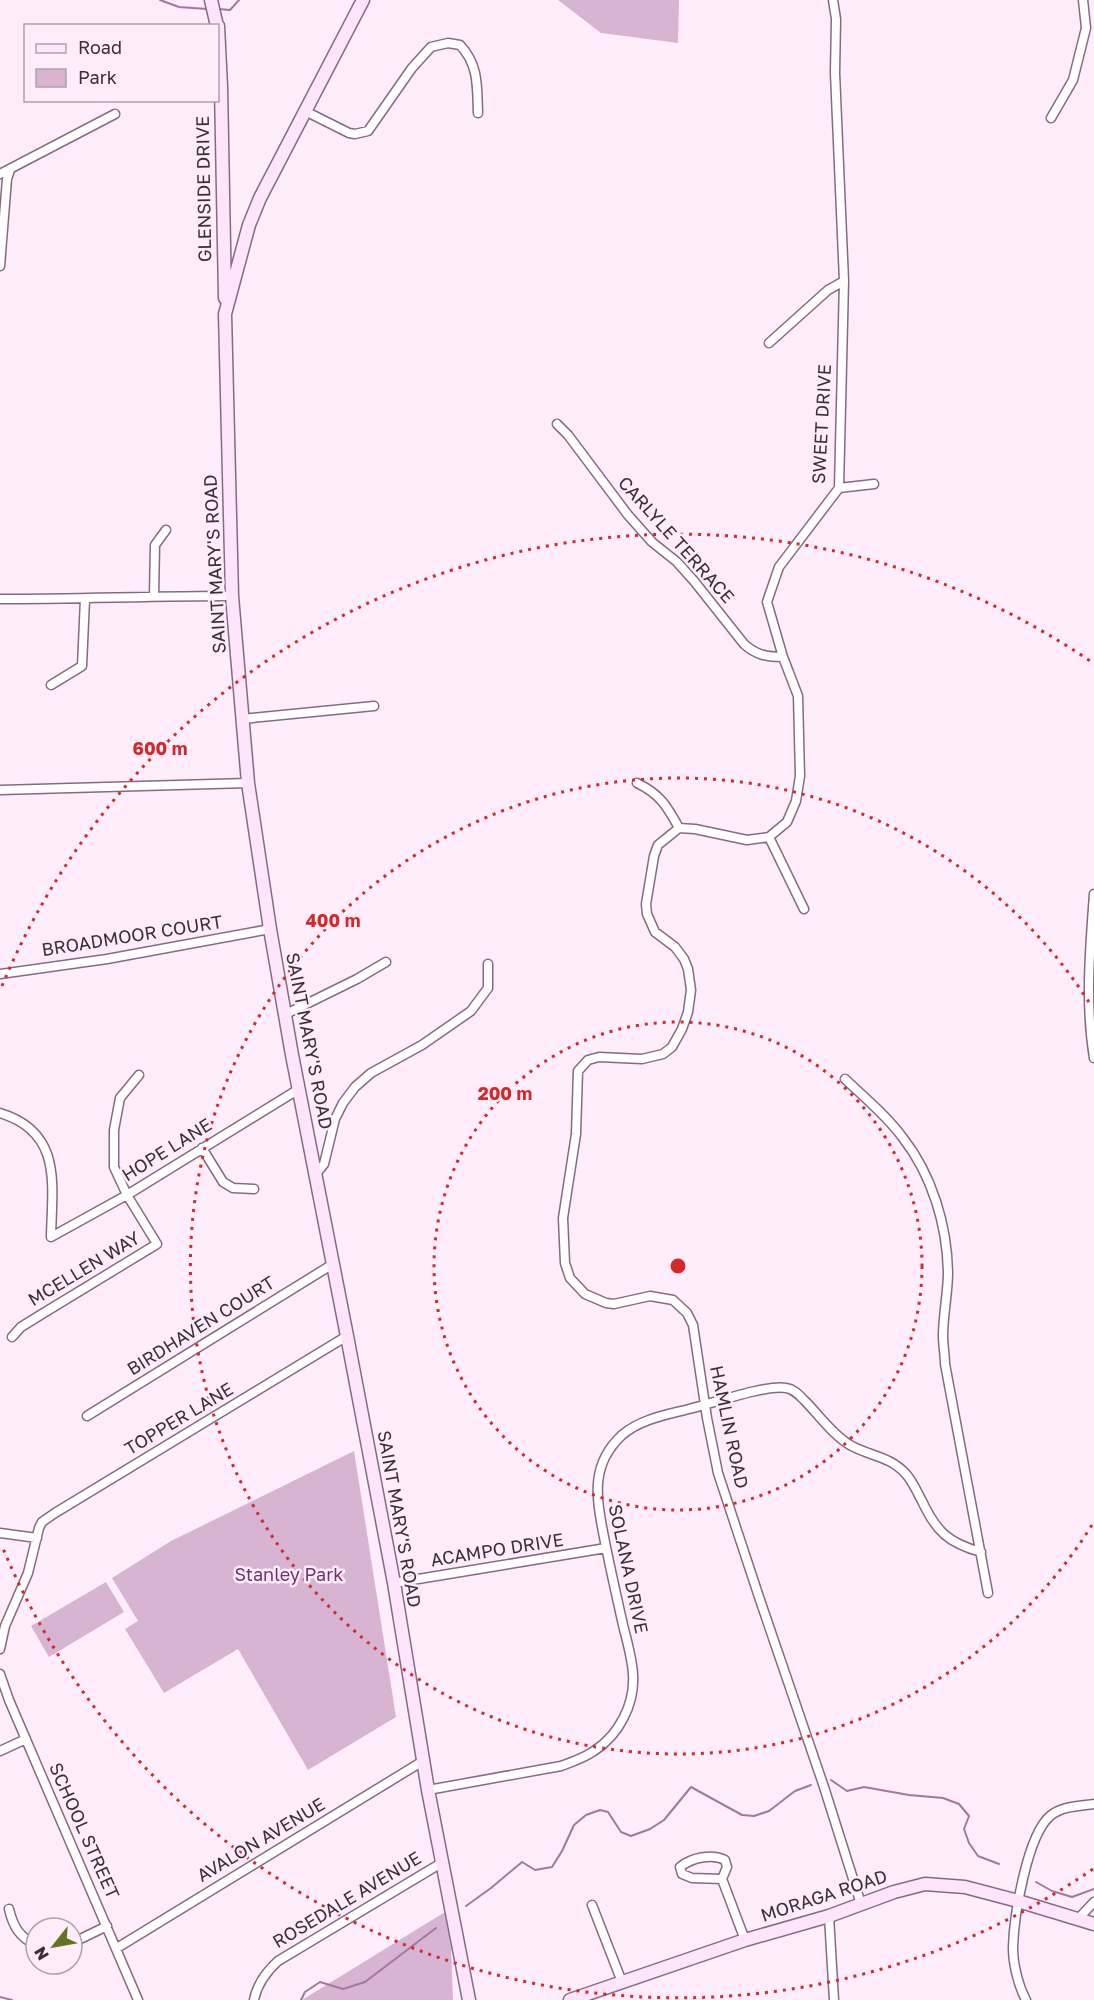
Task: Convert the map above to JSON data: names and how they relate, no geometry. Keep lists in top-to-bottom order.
{
  "streets": {
    "street": [
      "GLENSIDE DRIVE",
      "SWEET DRIVE",
      "CARLYLE TERRACE",
      "SAINT MARY'S ROAD",
      "BROADMOOR COURT",
      "HOPE LANE",
      "MCELLEN WAY",
      "BIRDHAVEN COURT",
      "TOPPER LANE",
      "HAMLIN ROAD",
      "ACAMPO DRIVE",
      "SOLANA DRIVE",
      "SCHOOL STREET",
      "AVALON AVENUE",
      "MORAGA ROAD",
      "ROSEDALE AVENUE"
    ]
  },
  "crossings": [
    ["GLENSIDE DRIVE", "SAINT MARY'S ROAD"],
    ["SWEET DRIVE", "CARLYLE TERRACE"],
    ["SAINT MARY'S ROAD", "BROADMOOR COURT"],
    ["SAINT MARY'S ROAD", "HOPE LANE"],
    ["SAINT MARY'S ROAD", "BIRDHAVEN COURT"],
    ["SAINT MARY'S ROAD", "TOPPER LANE"],
    ["SAINT MARY'S ROAD", "ACAMPO DRIVE"],
    ["SAINT MARY'S ROAD", "SOLANA DRIVE"],
    ["SAINT MARY'S ROAD", "AVALON AVENUE"],
    ["SAINT MARY'S ROAD", "ROSEDALE AVENUE"],
    ["HOPE LANE", "MCELLEN WAY"],
    ["HAMLIN ROAD", "SOLANA DRIVE"],
    ["HAMLIN ROAD", "MORAGA ROAD"],
    ["ACAMPO DRIVE", "SOLANA DRIVE"],
    ["SCHOOL STREET", "AVALON AVENUE"]
  ],
  "parks": ["Stanley Park"],
  "legend": ["Road", "Park"],
  "north": "bottom left",
  "rings": ["600 m", "400 m", "200 m"]
}
